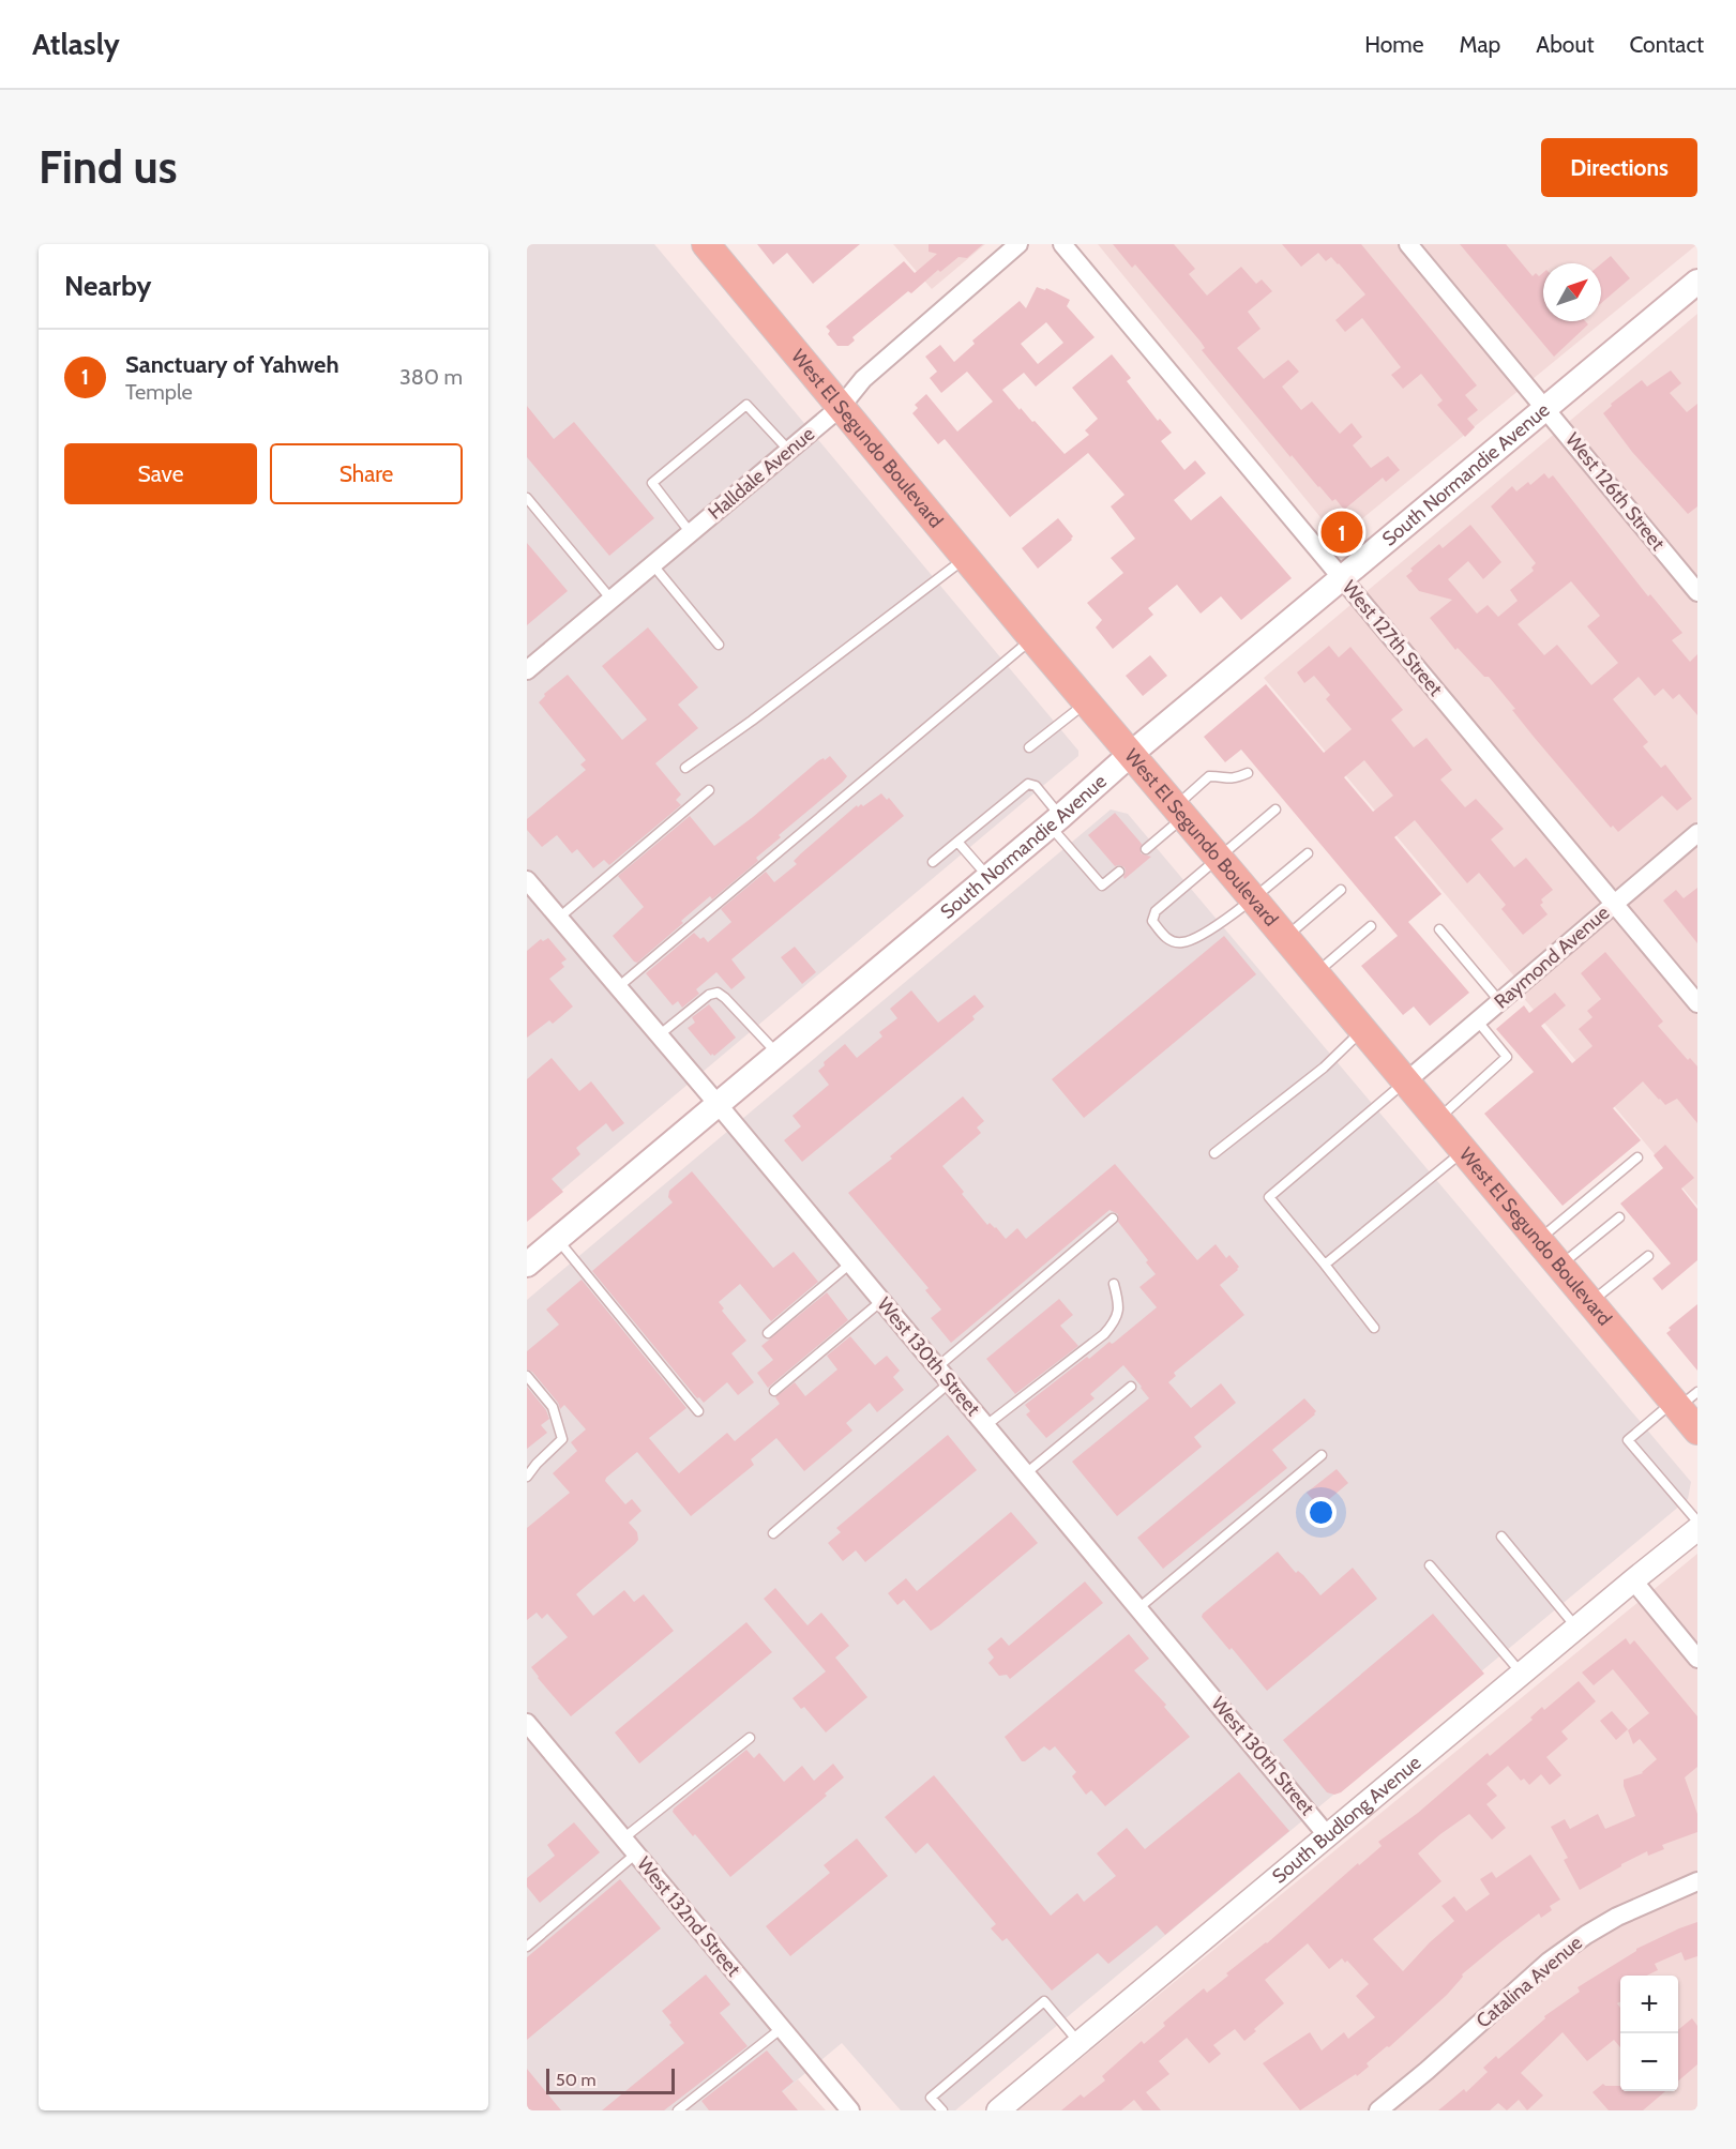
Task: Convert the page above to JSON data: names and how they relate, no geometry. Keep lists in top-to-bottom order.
{
  "streets": {
    "main road": ["West El Segundo Boulevard", "South Normandie Avenue"],
    "street": [
      "Halldale Avenue",
      "West 126th Street",
      "West 127th Street",
      "Raymond Avenue",
      "West 130th Street",
      "South Budlong Avenue",
      "West 132nd Street",
      "Catalina Avenue"
    ]
  },
  "crossings": [
    ["West El Segundo Boulevard", "Halldale Avenue"],
    ["West El Segundo Boulevard", "South Normandie Avenue"],
    ["West El Segundo Boulevard", "Raymond Avenue"],
    ["South Normandie Avenue", "West 126th Street"],
    ["South Normandie Avenue", "West 127th Street"],
    ["South Normandie Avenue", "West 130th Street"],
    ["West 127th Street", "Raymond Avenue"],
    ["West 130th Street", "South Budlong Avenue"]
  ],
  "scale_bar": "50 m",
  "north": "top right",
  "page": {
    "header": "Atlasly",
    "nav": [
      "Home",
      "Map",
      "About",
      "Contact"
    ],
    "buttons": [
      "Directions",
      ["Save", "Share"]
    ],
    "title": "Find us",
    "heading": "Nearby",
    "list": [
      {
        "mark": "1",
        "name": "Sanctuary of Yahweh",
        "note": "Temple",
        "value": "380 m"
      }
    ],
    "pins": "1",
    "map_buttons": ["+", "−"],
    "scale": "50 m"
  }
}
